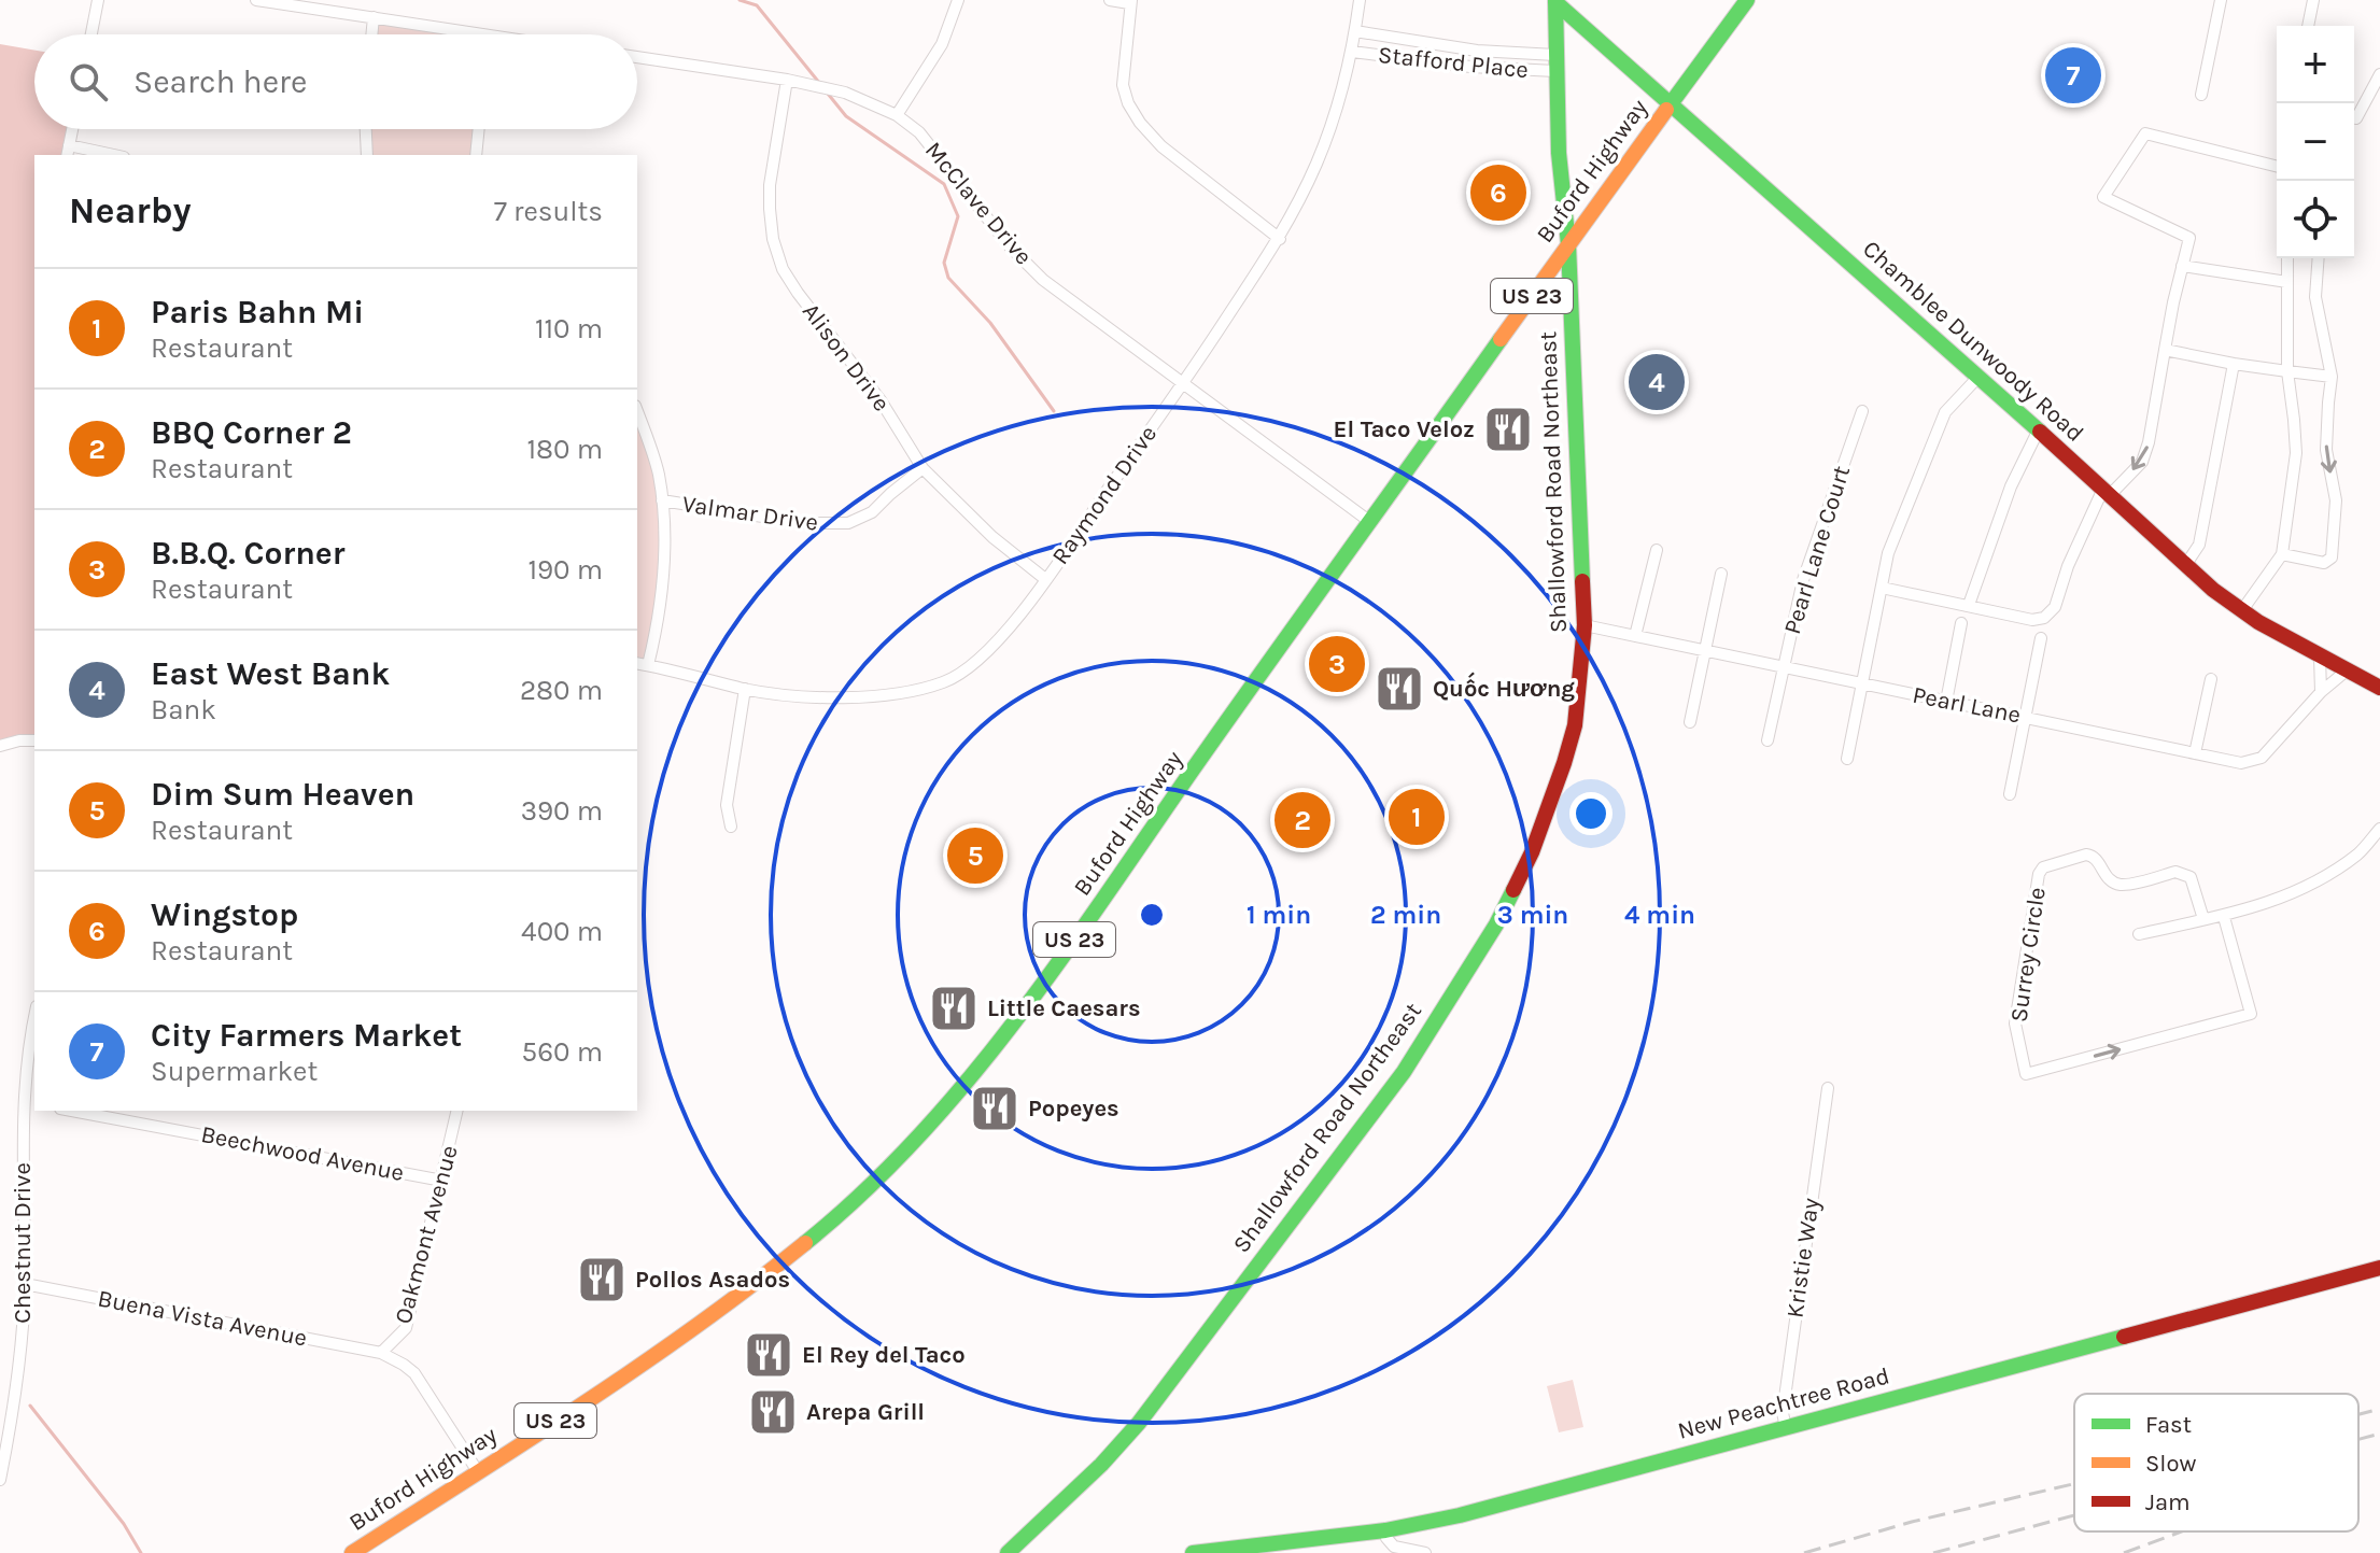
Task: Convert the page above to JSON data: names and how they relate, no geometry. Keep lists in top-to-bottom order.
{
  "streets": {
    "street": [
      "Stafford Place",
      "Buford Highway",
      "McClave Drive",
      "US 23",
      "Chamblee Dunwoody Road",
      "Alison Drive",
      "Shallowford Road Northeast",
      "Raymond Drive",
      "Valmar Drive",
      "Pearl Lane Court",
      "Pearl Lane",
      "Surrey Circle",
      "Beechwood Avenue",
      "Oakmont Avenue",
      "Chestnut Drive",
      "Kristie Way",
      "Buena Vista Avenue",
      "New Peachtree Road"
    ]
  },
  "crossings": [
    ["Stafford Place", "Shallowford Road Northeast"],
    ["Stafford Place", "Raymond Drive"],
    ["Buford Highway", "McClave Drive"],
    ["Buford Highway", "Chamblee Dunwoody Road"],
    ["Buford Highway", "Shallowford Road Northeast"],
    ["Buford Highway", "Oakmont Avenue"],
    ["McClave Drive", "Alison Drive"],
    ["McClave Drive", "Raymond Drive"],
    ["Chamblee Dunwoody Road", "Shallowford Road Northeast"],
    ["Chamblee Dunwoody Road", "Pearl Lane"],
    ["Alison Drive", "Raymond Drive"],
    ["Alison Drive", "Valmar Drive"],
    ["Shallowford Road Northeast", "Pearl Lane"],
    ["Pearl Lane Court", "Pearl Lane"],
    ["Beechwood Avenue", "Oakmont Avenue"],
    ["Oakmont Avenue", "Buena Vista Avenue"],
    ["Chestnut Drive", "Buena Vista Avenue"],
    ["Kristie Way", "New Peachtree Road"]
  ],
  "places": {
    "restaurant": [
      "El Taco Veloz",
      "Quốc Hương",
      "Little Caesars",
      "Popeyes",
      "Pollos Asados",
      "El Rey del Taco",
      "Arepa Grill"
    ]
  },
  "legend": ["Fast", "Slow", "Jam"],
  "page": {
    "map_buttons": ["+", "−"],
    "search": "Search here",
    "pins": [
      "7",
      "6",
      "4",
      "3",
      "1",
      "2",
      "5"
    ],
    "heading": ["Nearby", "7 results"],
    "list": [
      {
        "mark": "1",
        "name": "Paris Bahn Mi",
        "note": "Restaurant",
        "value": "110 m"
      },
      {
        "mark": "2",
        "name": "BBQ Corner 2",
        "note": "Restaurant",
        "value": "180 m"
      },
      {
        "mark": "3",
        "name": "B.B.Q. Corner",
        "note": "Restaurant",
        "value": "190 m"
      },
      {
        "mark": "4",
        "name": "East West Bank",
        "note": "Bank",
        "value": "280 m"
      },
      {
        "mark": "5",
        "name": "Dim Sum Heaven",
        "note": "Restaurant",
        "value": "390 m"
      },
      {
        "mark": "6",
        "name": "Wingstop",
        "note": "Restaurant",
        "value": "400 m"
      },
      {
        "mark": "7",
        "name": "City Farmers Market",
        "note": "Supermarket",
        "value": "560 m"
      }
    ]
  },
  "rings": [
    "1 min",
    "2 min",
    "3 min",
    "4 min"
  ]
}
